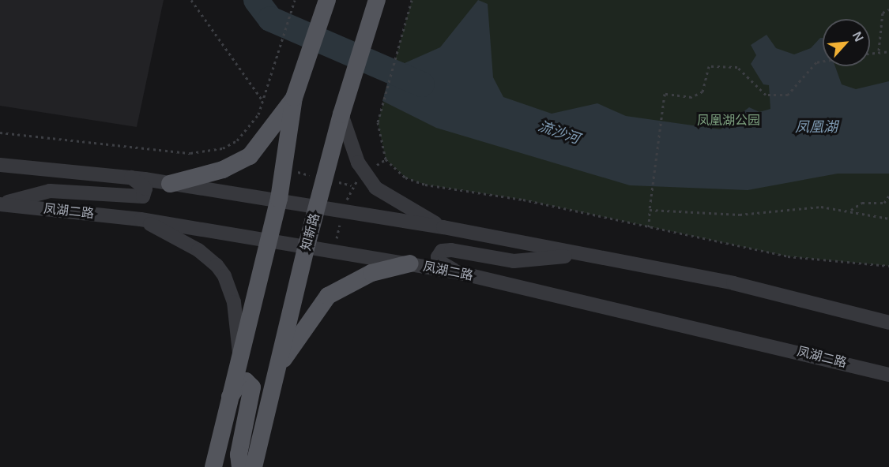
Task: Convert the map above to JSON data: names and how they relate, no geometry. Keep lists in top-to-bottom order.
{
  "streets": {
    "main road": ["知新路"],
    "street": ["凤湖二路"]
  },
  "crossings": [
    ["凤湖二路", "知新路"]
  ],
  "water": ["凤凰湖", "流沙河"],
  "parks": ["凤凰湖公园"],
  "north": "top right"
}
